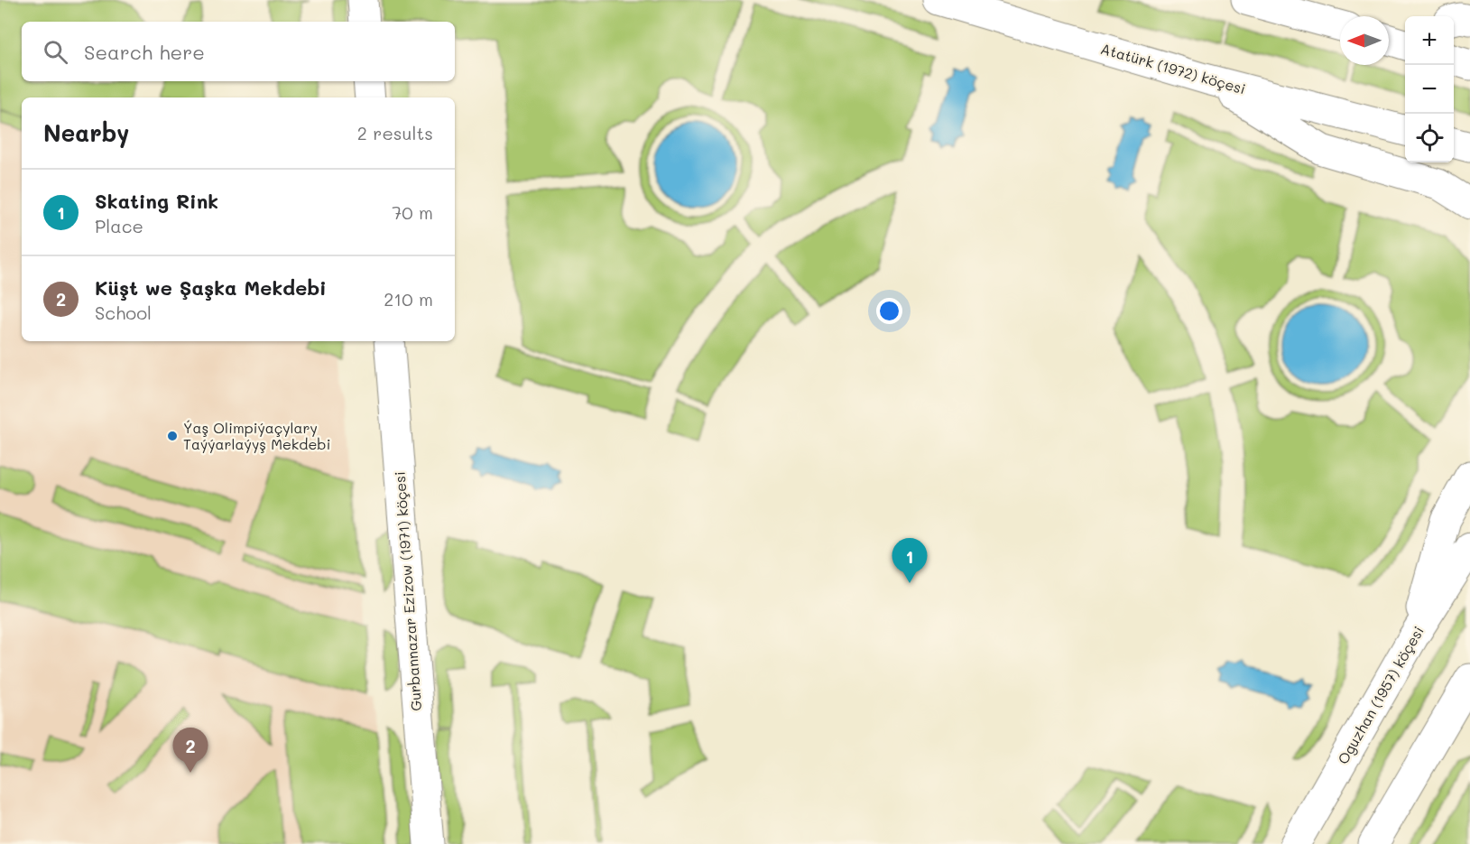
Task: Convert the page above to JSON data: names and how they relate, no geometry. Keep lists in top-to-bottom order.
{
  "streets": {
    "main road": ["Atatürk (1972) köçesi", "Gurbannazar Ezizow (1971) köçesi", "Oguzhan (1957) köçesi"]
  },
  "places": ["Ýaş Olimpiýaçylary Taýýarlaýyş Mekdebi"],
  "north": "left",
  "page": {
    "map_buttons": ["+", "−"],
    "search": "Search here",
    "heading": ["Nearby", "2 results"],
    "list": [
      {
        "mark": "1",
        "name": "Skating Rink",
        "note": "Place",
        "value": "70 m"
      },
      {
        "mark": "2",
        "name": "Küşt we Şaşka Mekdebi",
        "note": "School",
        "value": "210 m"
      }
    ],
    "pins": ["1", "2"]
  }
}
